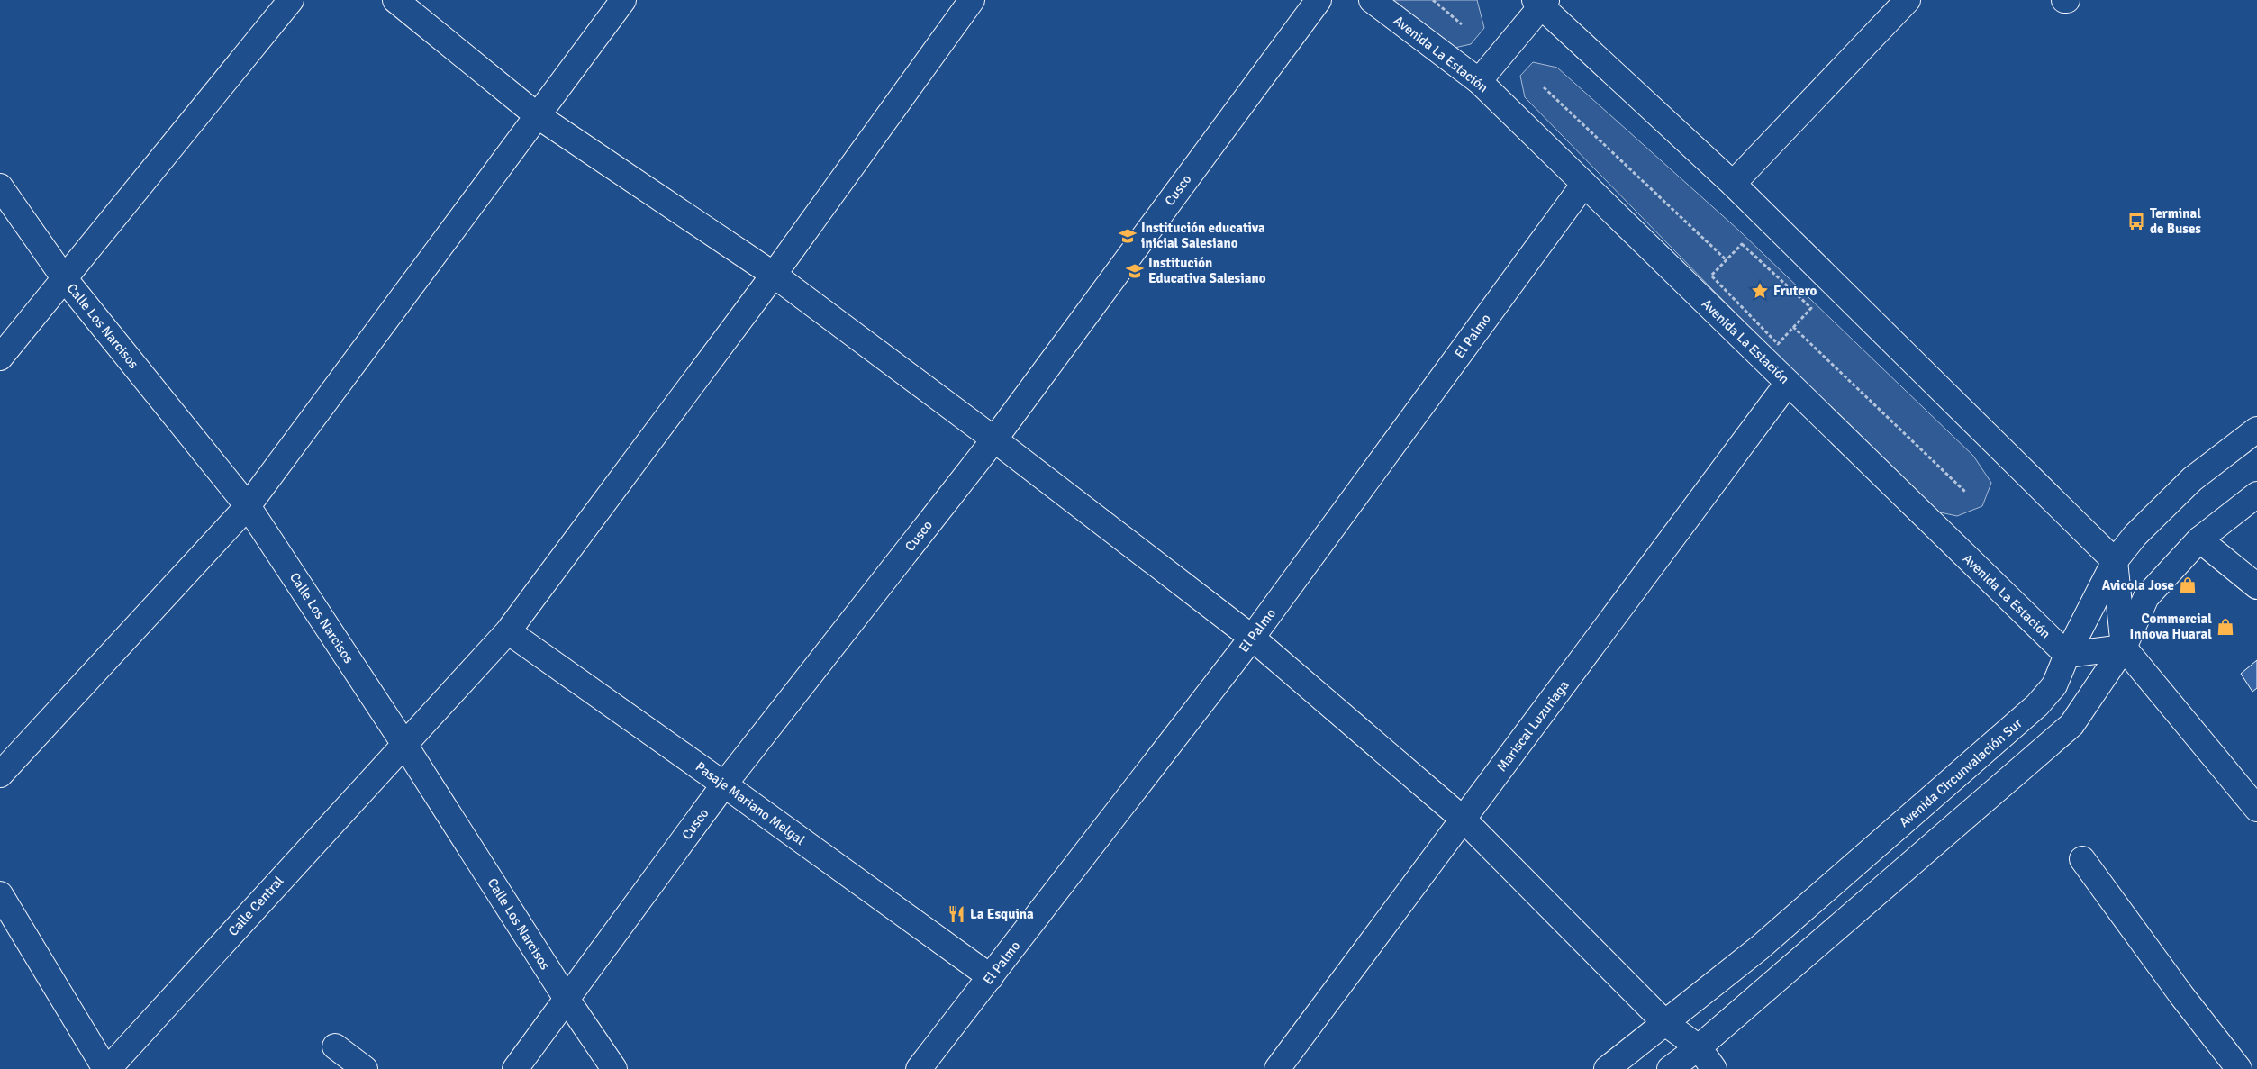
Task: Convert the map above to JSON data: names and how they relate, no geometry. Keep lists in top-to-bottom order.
{
  "streets": {
    "main road": [
      "Avenida La Estación",
      "Cusco",
      "Calle Los Narcisos",
      "El Palmo",
      "Mariscal Luzuriaga",
      "Avenida Circunvalación Sur",
      "Pasaje Mariano Melgal",
      "Calle Central"
    ]
  },
  "crossings": [
    ["Avenida La Estación", "El Palmo"],
    ["Avenida La Estación", "Mariscal Luzuriaga"],
    ["Avenida La Estación", "Avenida Circunvalación Sur"],
    ["Cusco", "Calle Los Narcisos"],
    ["Cusco", "Pasaje Mariano Melgal"],
    ["Calle Los Narcisos", "Calle Central"],
    ["El Palmo", "Pasaje Mariano Melgal"],
    ["Pasaje Mariano Melgal", "Calle Central"]
  ],
  "places": {
    "bus stop": ["Terminal de Buses"],
    "school or university": ["Institución educativa inicial Salesiano", "Institución Educativa Salesiano"],
    "place": ["Frutero"],
    "shop": ["Avicola Jose", "Commercial Innova Huaral"],
    "restaurant": ["La Esquina"]
  }
}
